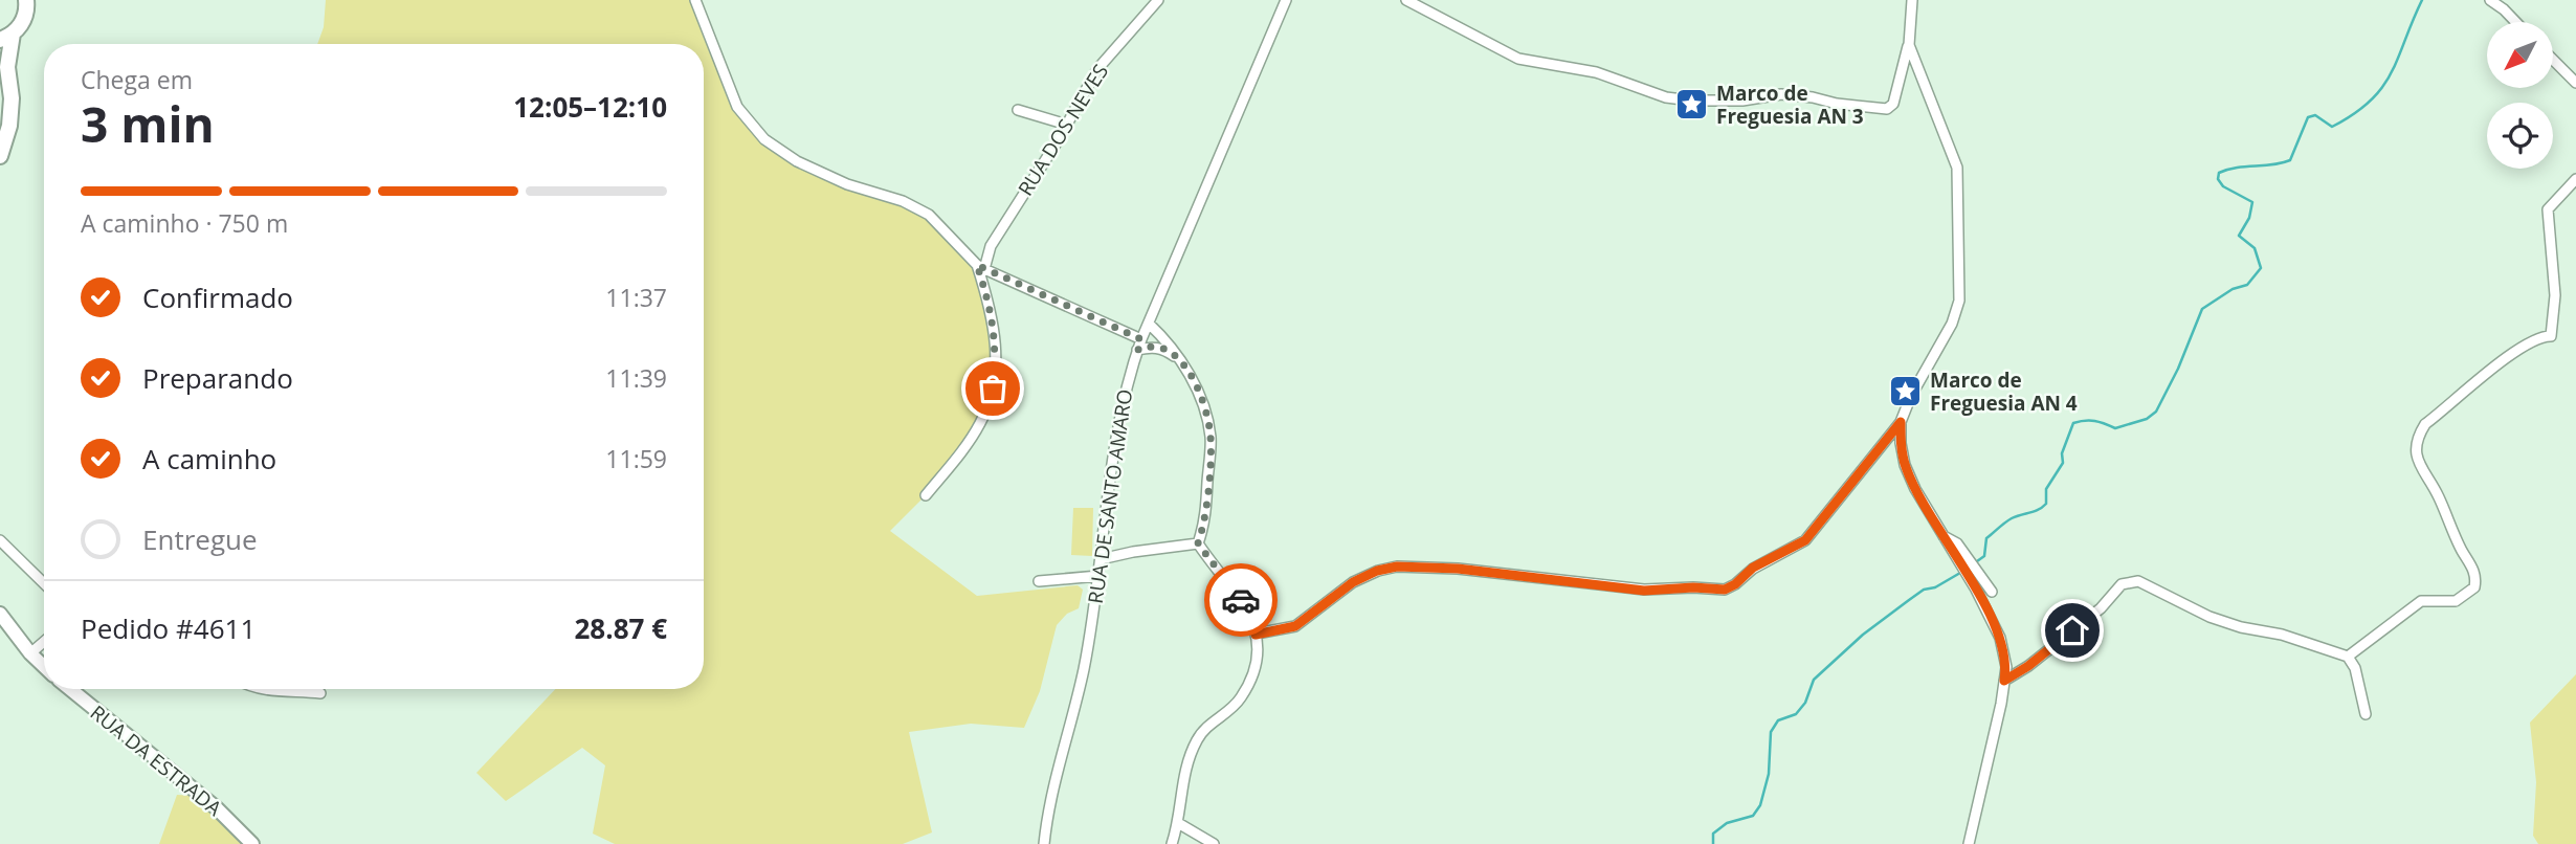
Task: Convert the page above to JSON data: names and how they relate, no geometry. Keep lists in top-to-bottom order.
{
  "streets": {
    "main road": ["RUA DA ESTRADA"],
    "street": ["RUA DOS NEVES", "RUA DE SANTO AMARO"]
  },
  "places": {
    "place": ["Marco de Freguesia AN 3", "Marco de Freguesia AN 4"]
  },
  "north": "bottom left",
  "page": {
    "heading": ["3 min", "Chega em", "12:05–12:10"],
    "panel": ["Pedido #4611", "28.87 €"],
    "bar": "A caminho · 750 m",
    "list": [
      ["Confirmado", "11:37"],
      ["Preparando", "11:39"],
      ["A caminho", "11:59"],
      "Entregue"
    ]
  }
}
